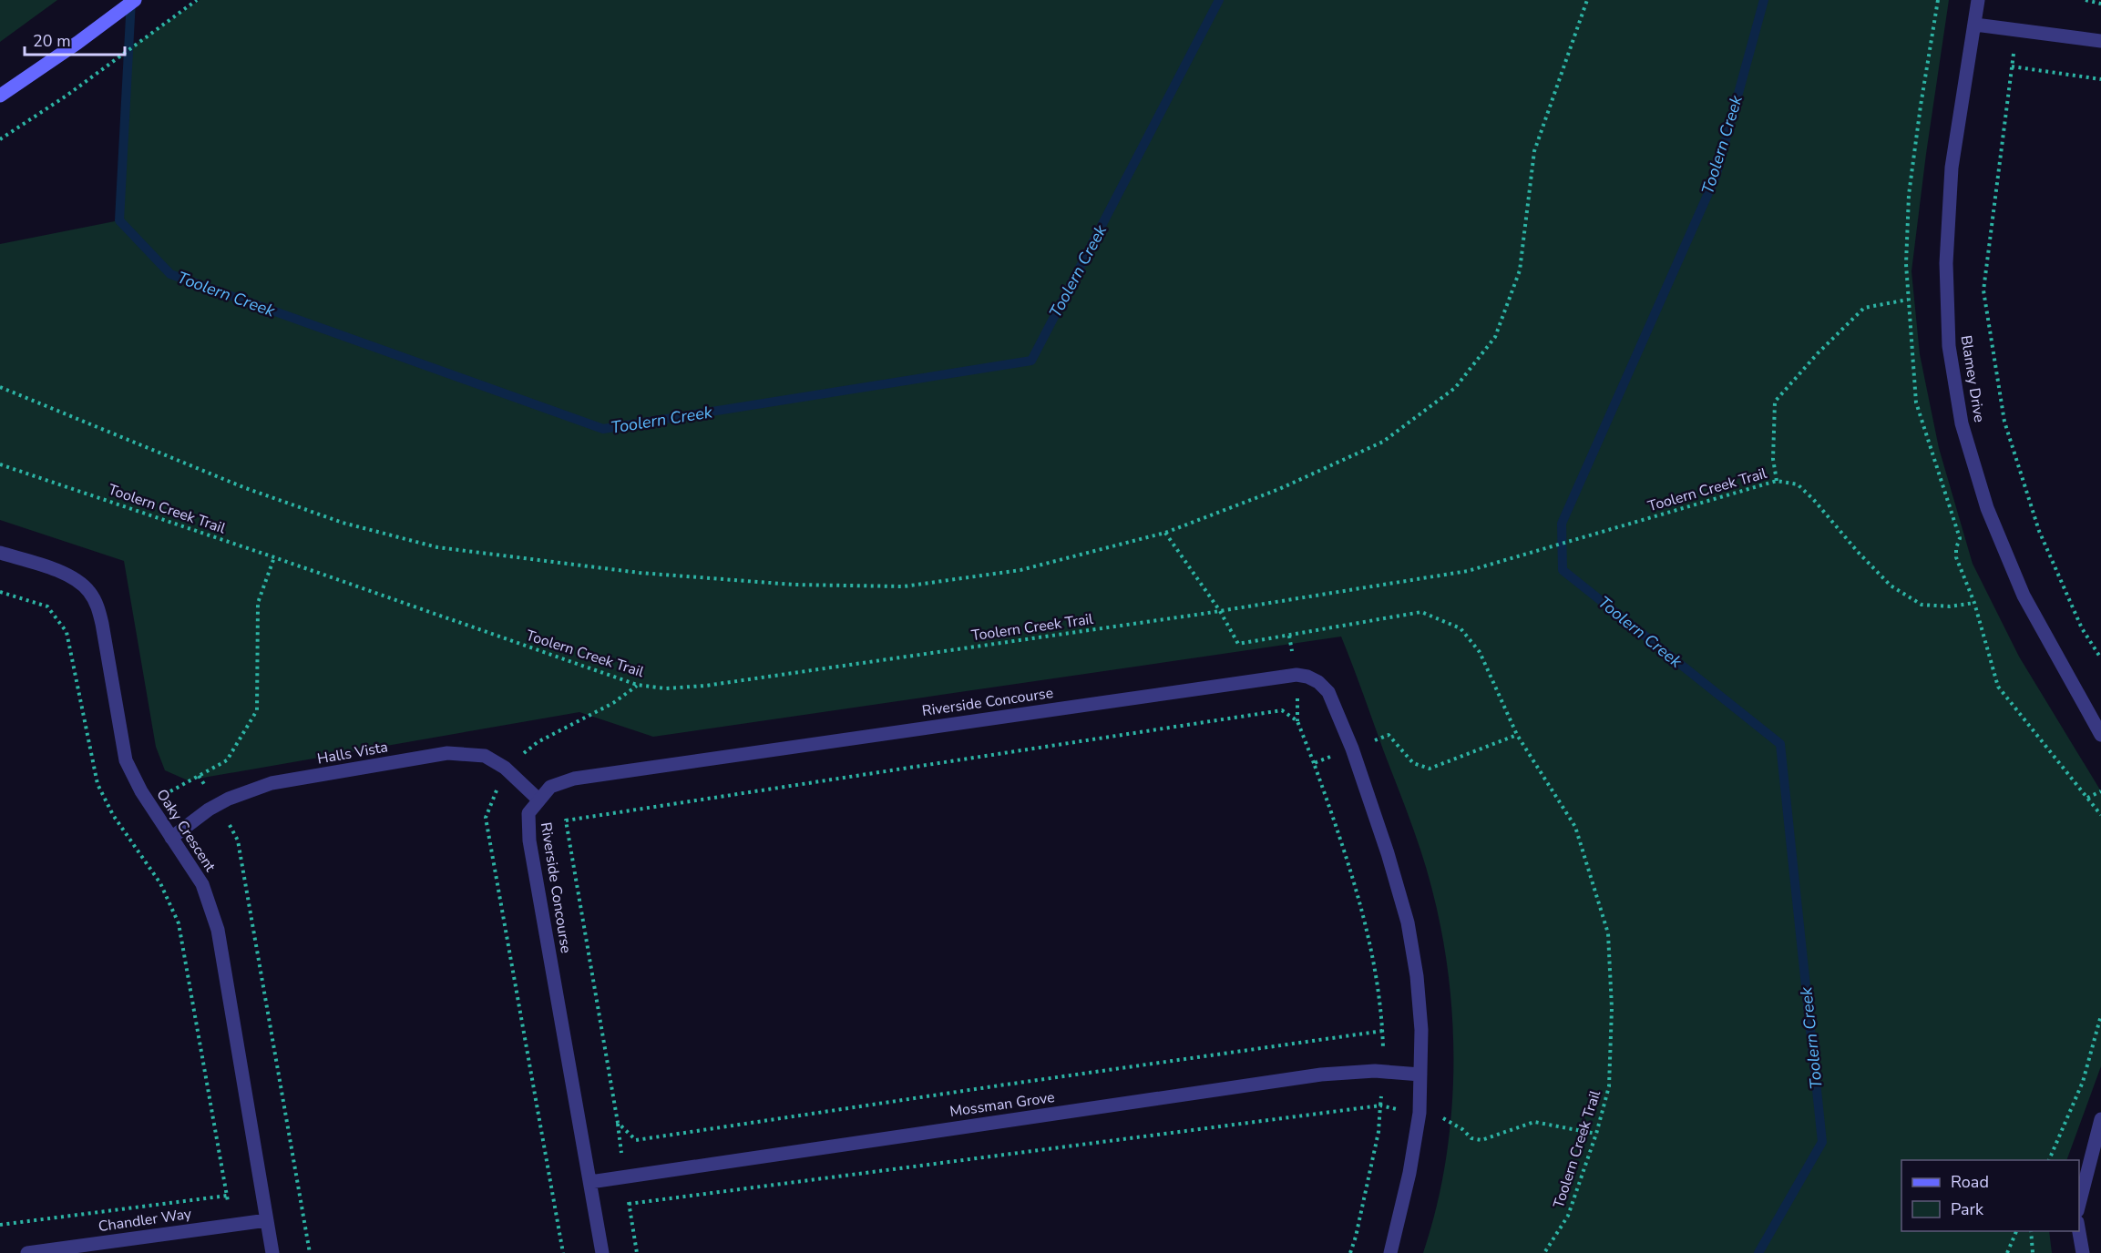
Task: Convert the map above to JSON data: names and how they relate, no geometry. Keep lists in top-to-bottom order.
{
  "streets": {
    "street": [
      "Blamey Drive",
      "Riverside Concourse",
      "Halls Vista",
      "Oaky Crescent",
      "Mossman Grove",
      "Chandler Way"
    ],
    "path": ["Toolern Creek Trail"]
  },
  "crossings": [
    ["Riverside Concourse", "Halls Vista"],
    ["Riverside Concourse", "Mossman Grove"],
    ["Halls Vista", "Oaky Crescent"],
    ["Oaky Crescent", "Chandler Way"]
  ],
  "water": ["Toolern Creek"],
  "legend": ["Road", "Park"],
  "scale_bar": "20 m"
}
